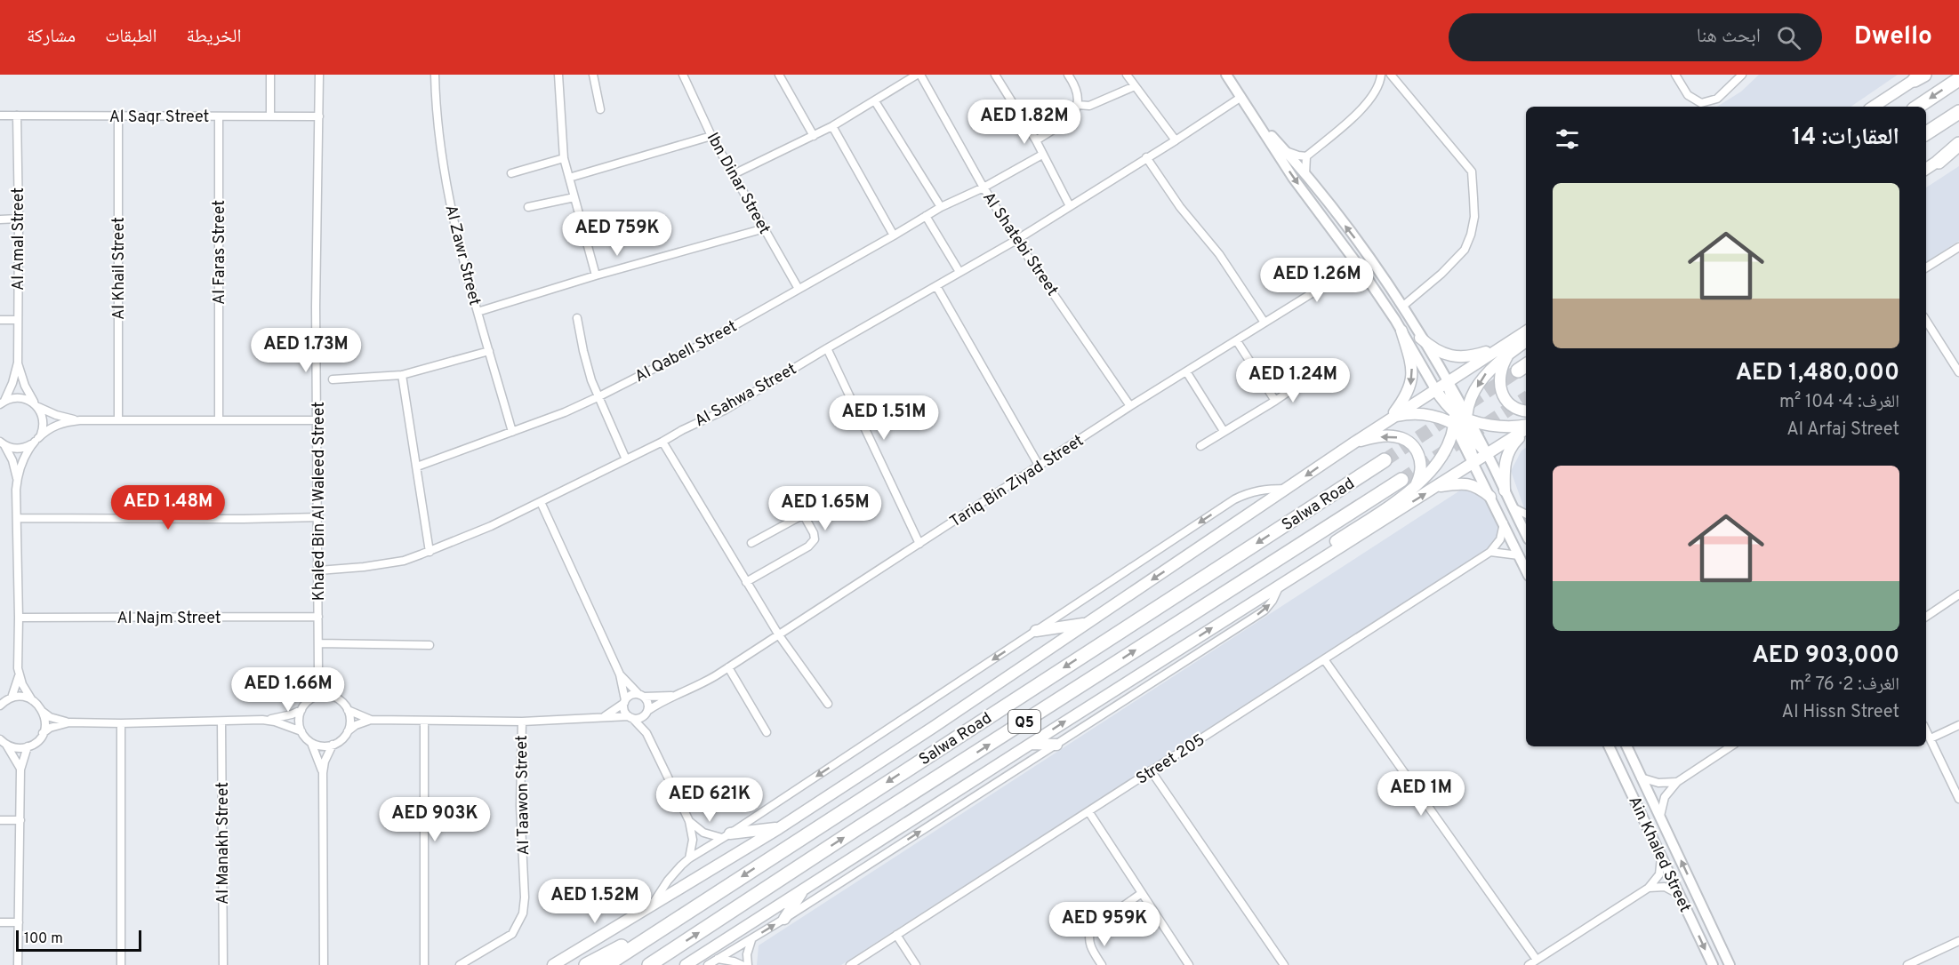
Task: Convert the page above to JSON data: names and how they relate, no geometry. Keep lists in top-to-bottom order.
{
  "streets": {
    "highway": ["Salwa Road", "Q5"],
    "street": [
      "Al Saqr Street",
      "Ibn Dinar Street",
      "Al Amal Street",
      "Al Shatebi Street",
      "Al Faras Street",
      "Al Zawr Street",
      "Al Khail Street",
      "Al Qabell Street",
      "Al Sahwa Street",
      "Tariq Bin Ziyad Street",
      "Khaled Bin Al Waleed Street",
      "Al Najm Street",
      "Street 205",
      "Al Taawon Street",
      "Al Manakh Street",
      "Ain Khaled Street"
    ]
  },
  "crossings": [
    ["Al Saqr Street", "Al Amal Street"],
    ["Al Saqr Street", "Al Faras Street"],
    ["Al Saqr Street", "Al Khail Street"],
    ["Al Saqr Street", "Khaled Bin Al Waleed Street"],
    ["Ibn Dinar Street", "Al Qabell Street"],
    ["Al Shatebi Street", "Al Qabell Street"],
    ["Al Shatebi Street", "Al Sahwa Street"],
    ["Al Shatebi Street", "Tariq Bin Ziyad Street"],
    ["Al Zawr Street", "Al Qabell Street"],
    ["Al Sahwa Street", "Khaled Bin Al Waleed Street"],
    ["Khaled Bin Al Waleed Street", "Al Najm Street"]
  ],
  "scale_bar": "100 m",
  "page": {
    "header": "Dwello",
    "search": "ابحث هنا",
    "nav": ["الخريطة", "الطبقات", "مشاركة"],
    "price": [
      "AED 1.82M",
      "AED 759K",
      "AED 1.26M",
      "AED 1.73M",
      "AED 1.24M",
      "AED 1.51M",
      "AED 1.48M",
      "AED 1.65M",
      "AED 1.66M",
      "AED 1M",
      "AED 621K",
      "AED 903K",
      "AED 1.52M",
      "AED 959K"
    ],
    "heading": "العقارات: 14",
    "list": [
      {
        "name": "AED 1,480,000",
        "note": "الغرف: 4 · 104 m² · Al Arfaj Street"
      },
      {
        "name": "AED 903,000",
        "note": "الغرف: 2 · 76 m² · Al Hissn Street"
      }
    ],
    "scale": "100 m"
  }
}
